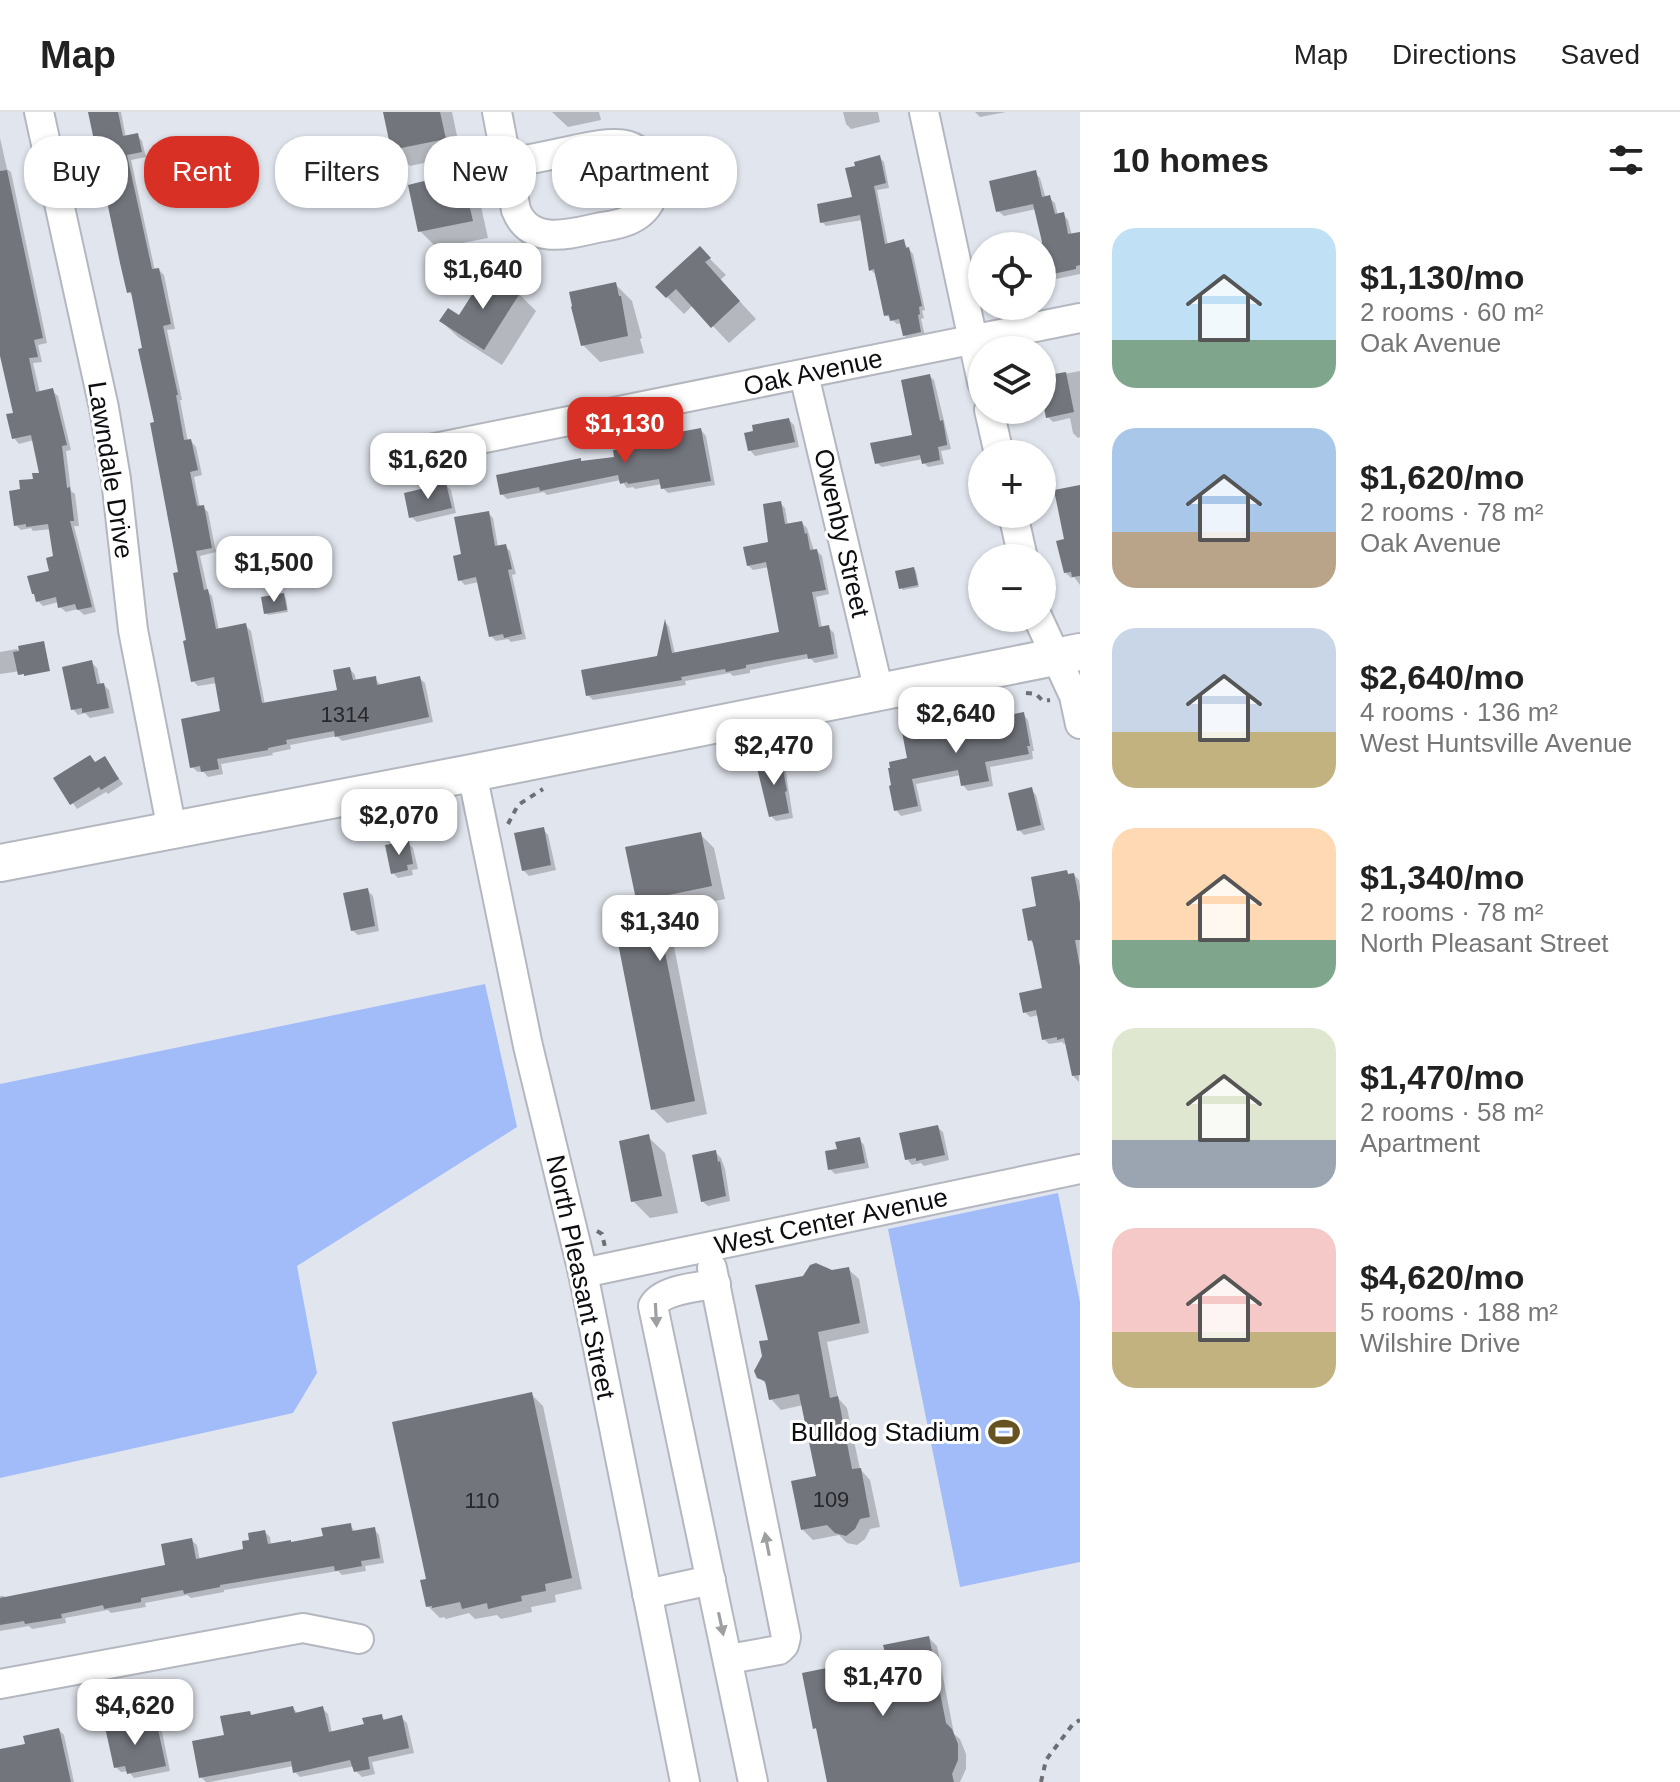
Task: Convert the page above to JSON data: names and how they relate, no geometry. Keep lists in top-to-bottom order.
{
  "streets": {
    "street": [
      "Oak Avenue",
      "Lawndale Drive",
      "Owenby Street",
      "West Center Avenue",
      "North Pleasant Street"
    ]
  },
  "crossings": [
    ["Oak Avenue", "Owenby Street"],
    ["West Center Avenue", "North Pleasant Street"]
  ],
  "places": {
    "sports": ["Bulldog Stadium"]
  },
  "house_numbers": ["1314", "109", "110"],
  "page": {
    "header": "Map",
    "nav": ["Map", "Directions", "Saved"],
    "heading": "10 homes",
    "chip": [
      "Buy",
      "Rent",
      "Filters",
      "New",
      "Apartment"
    ],
    "list": [
      {
        "name": "$1,130/mo",
        "note": "2 rooms · 60 m² · Oak Avenue"
      },
      {
        "name": "$1,620/mo",
        "note": "2 rooms · 78 m² · Oak Avenue"
      },
      {
        "name": "$2,640/mo",
        "note": "4 rooms · 136 m² · West Huntsville Avenue"
      },
      {
        "name": "$1,340/mo",
        "note": "2 rooms · 78 m² · North Pleasant Street"
      },
      {
        "name": "$1,470/mo",
        "note": "2 rooms · 58 m² · Apartment"
      },
      {
        "name": "$4,620/mo",
        "note": "5 rooms · 188 m² · Wilshire Drive"
      }
    ],
    "map_buttons": ["+", "−"],
    "price": [
      "$1,640",
      "$1,130",
      "$1,620",
      "$1,500",
      "$2,640",
      "$2,470",
      "$2,070",
      "$1,340",
      "$1,470",
      "$4,620"
    ]
  }
}
